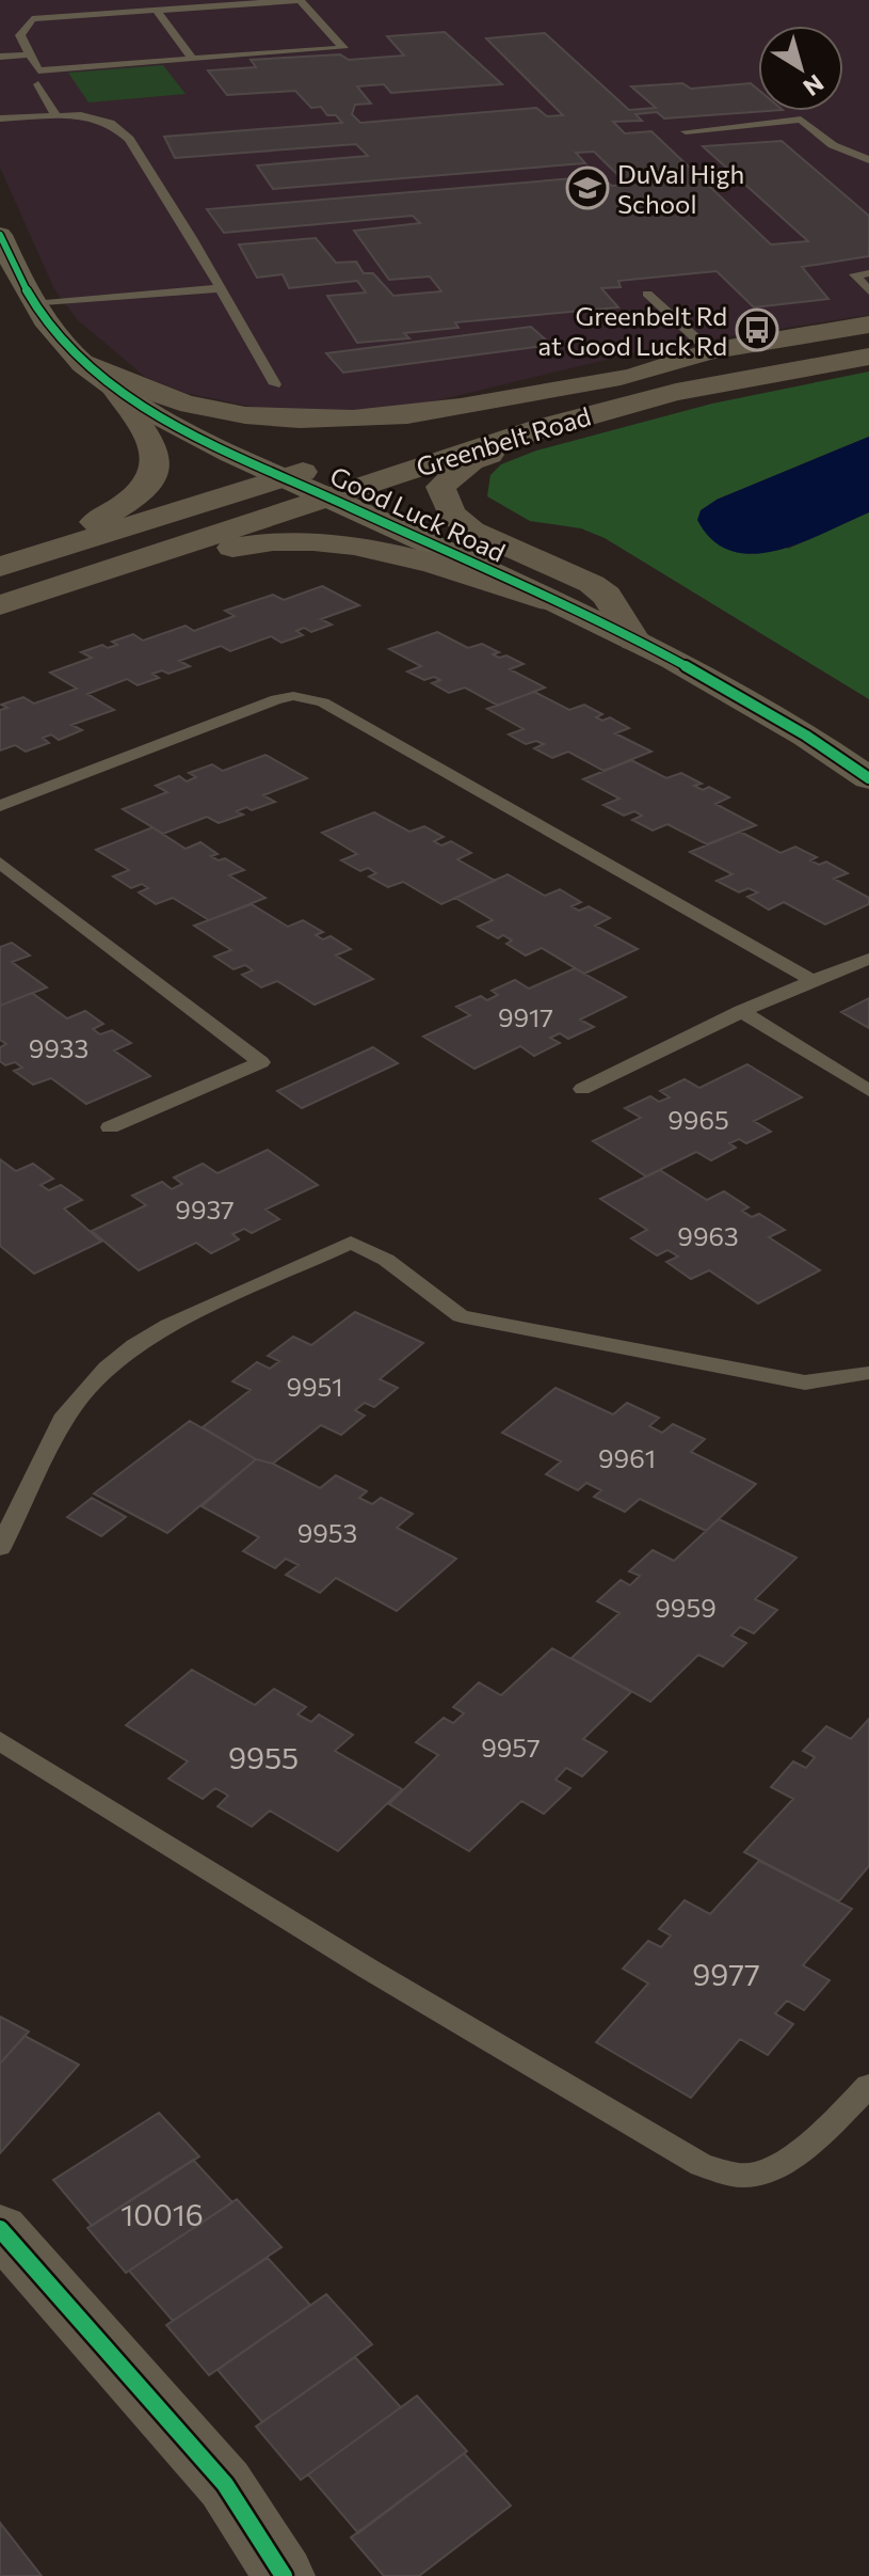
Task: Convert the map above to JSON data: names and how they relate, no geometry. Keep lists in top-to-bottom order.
{
  "streets": {
    "main road": ["Greenbelt Road", "Good Luck Road"]
  },
  "crossings": [
    ["Greenbelt Road", "Good Luck Road"]
  ],
  "places": {
    "school or university": ["DuVal High School"],
    "bus stop": ["Greenbelt Rd at Good Luck Rd"]
  },
  "house_numbers": [
    "9917",
    "9933",
    "9965",
    "9937",
    "9963",
    "9951",
    "9961",
    "9953",
    "9959",
    "9957",
    "9955",
    "9977",
    "10016"
  ],
  "north": "bottom right"
}
